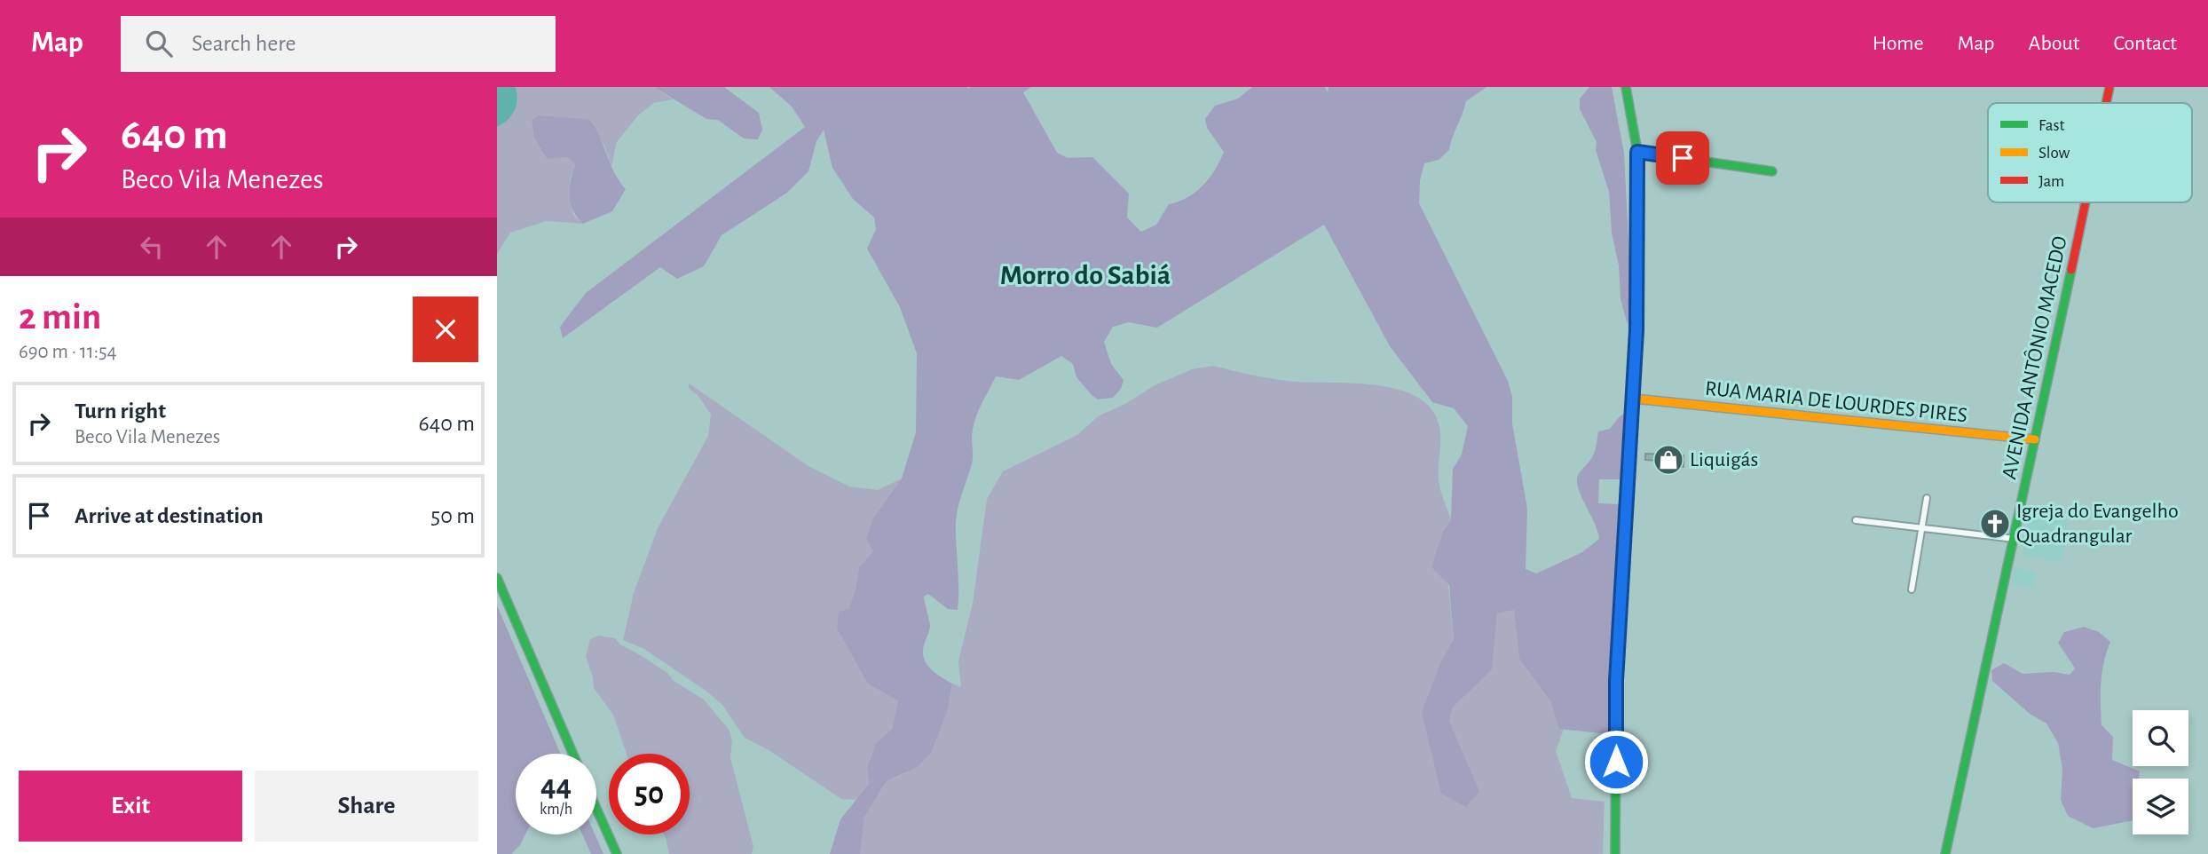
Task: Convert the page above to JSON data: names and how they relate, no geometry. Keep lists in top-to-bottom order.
{
  "streets": {
    "main road": ["AVENIDA ANTÔNIO MACEDO", "RUA MARIA DE LOURDES PIRES"]
  },
  "crossings": [
    ["AVENIDA ANTÔNIO MACEDO", "RUA MARIA DE LOURDES PIRES"]
  ],
  "districts": ["Morro do Sabiá"],
  "places": {
    "shop": ["Liquigás"],
    "church": ["Igreja do Evangelho Quadrangular"]
  },
  "legend": ["Fast", "Slow", "Jam"],
  "page": {
    "header": "Map",
    "search": "Search here",
    "nav": [
      "Home",
      "Map",
      "About",
      "Contact"
    ],
    "turn": ["640 m", "Beco Vila Menezes"],
    "heading": ["2 min", "690 m · 11:54"],
    "list": [
      {
        "name": "Turn right",
        "note": "Beco Vila Menezes",
        "value": "640 m"
      },
      {
        "name": "Arrive at destination",
        "value": "50 m"
      }
    ],
    "speed": "44 km/h",
    "limit": "50",
    "buttons": ["Exit", "Share"]
  }
}
